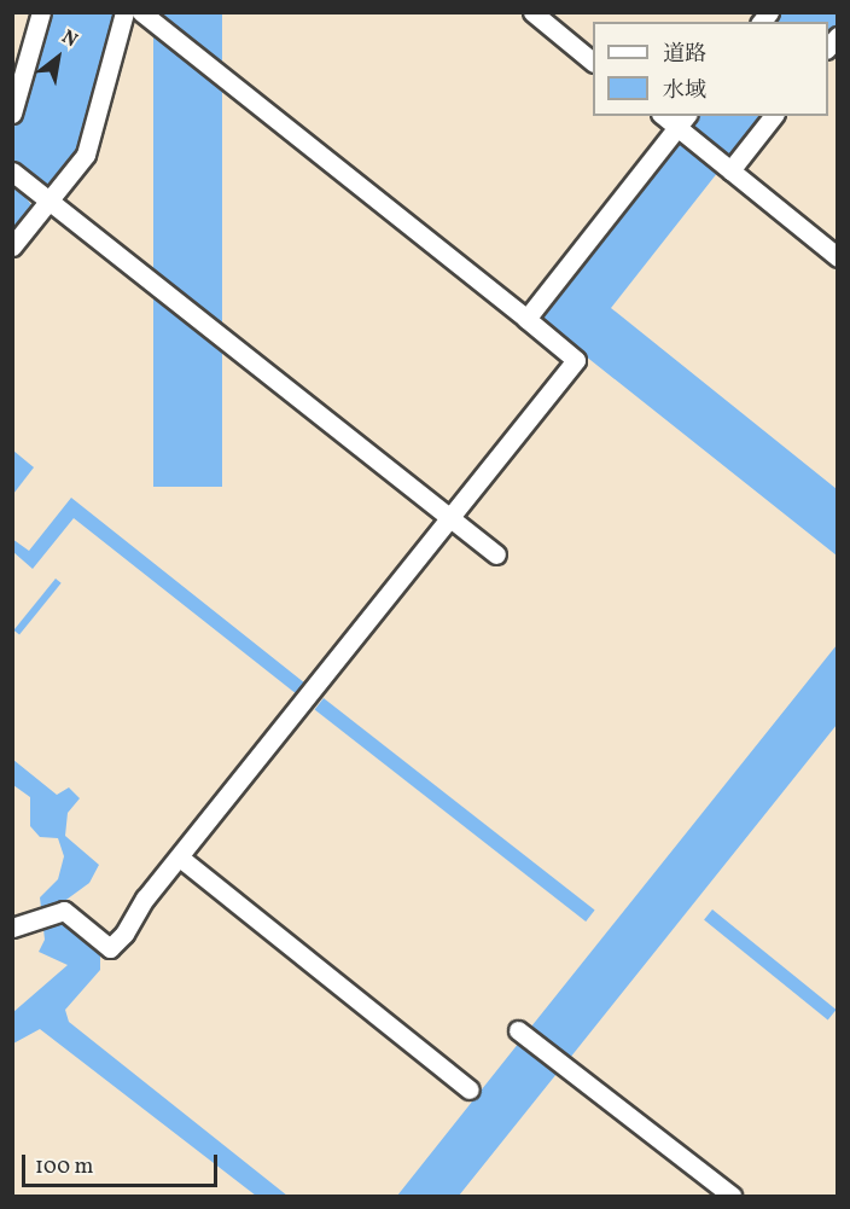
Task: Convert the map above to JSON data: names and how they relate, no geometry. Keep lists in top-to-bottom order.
{
  "legend": ["道路", "水域"],
  "scale_bar": "100 m",
  "north": "top right"
}
